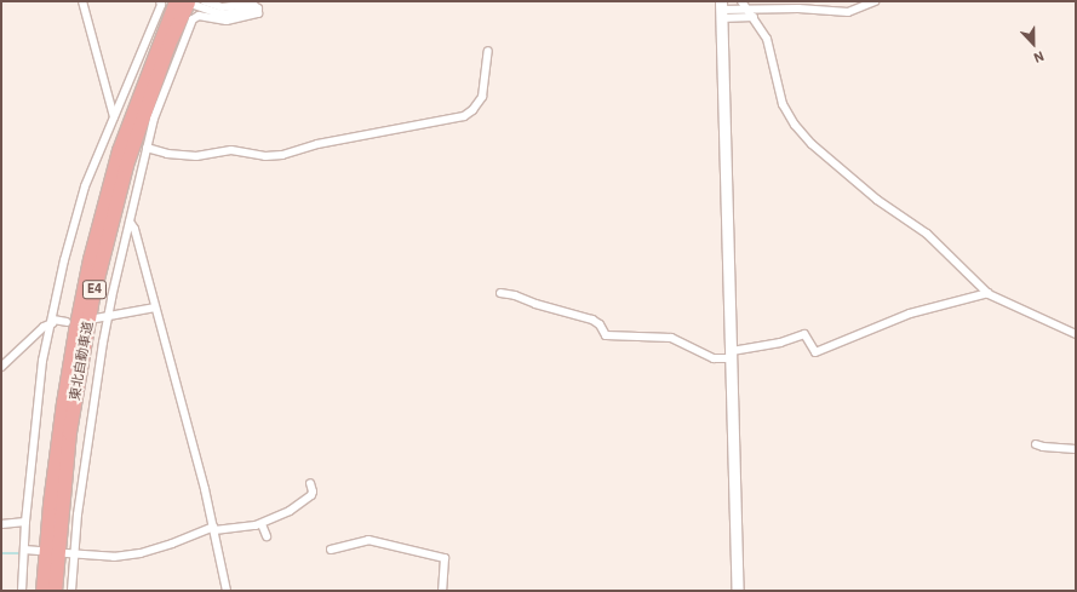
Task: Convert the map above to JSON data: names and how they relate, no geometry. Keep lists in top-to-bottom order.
{
  "streets": {
    "highway": ["E4", "東北自動車道"]
  },
  "north": "bottom"
}
